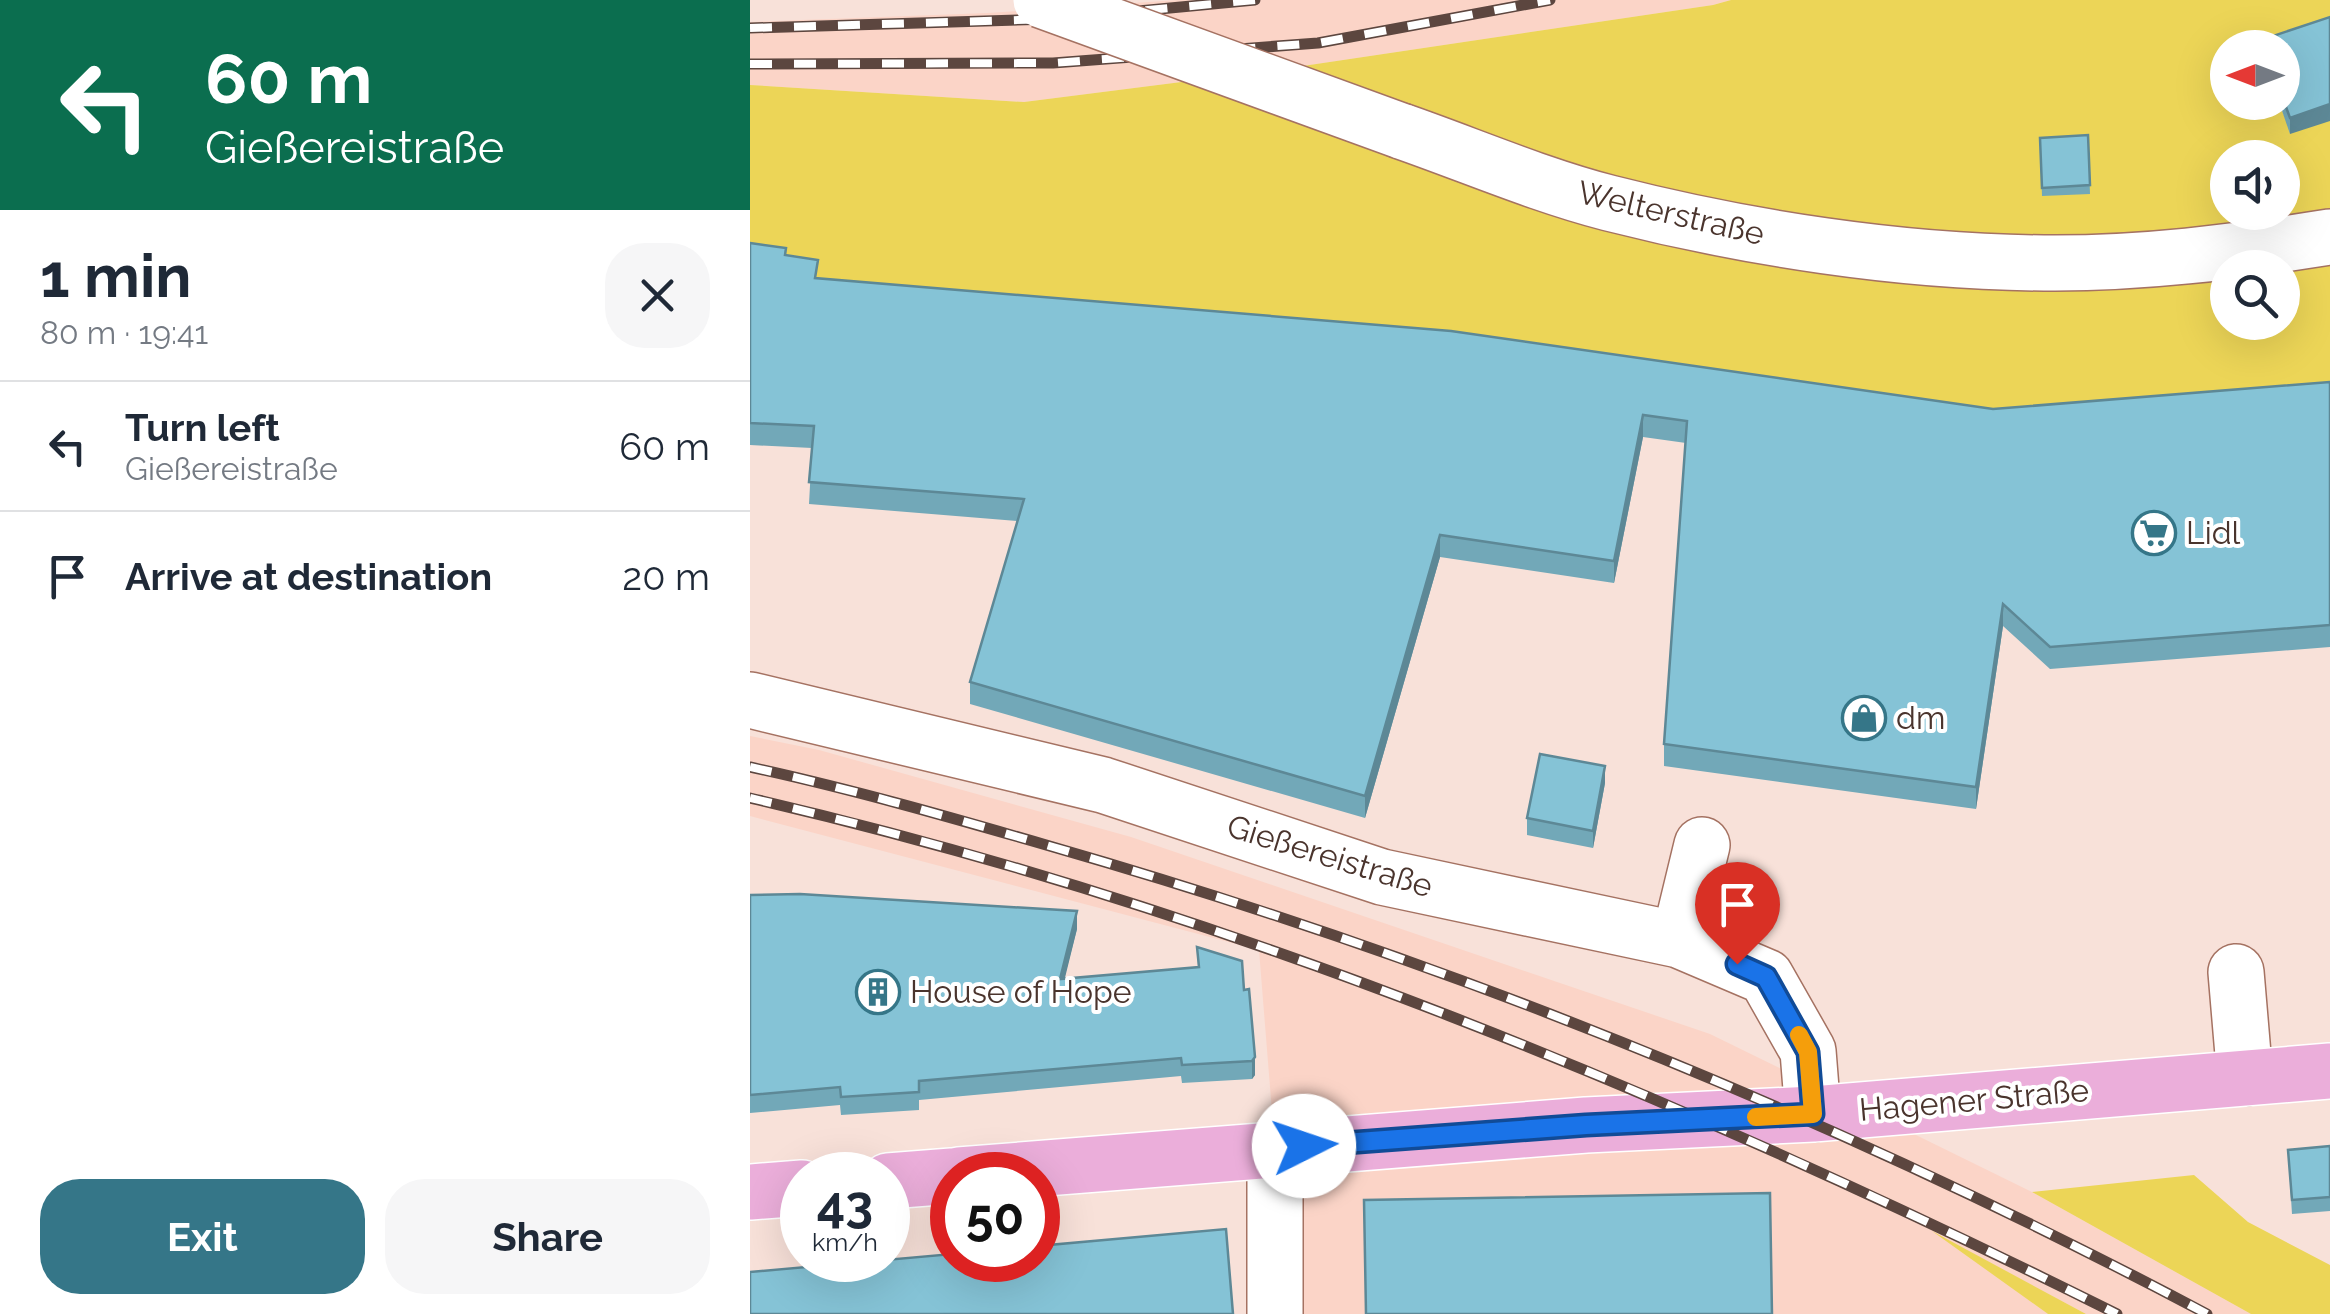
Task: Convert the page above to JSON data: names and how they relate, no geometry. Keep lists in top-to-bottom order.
{
  "streets": {
    "main road": ["Hagener Straße"],
    "street": ["Welterstraße", "Gießereistraße"]
  },
  "crossings": [
    ["Gießereistraße", "Hagener Straße"]
  ],
  "places": {
    "supermarket": ["Lidl"],
    "shop": ["dm"],
    "building": ["House of Hope"]
  },
  "north": "left",
  "page": {
    "turn": ["60 m", "Gießereistraße"],
    "heading": ["1 min", "80 m · 19:41"],
    "list": [
      {
        "name": "Turn left",
        "note": "Gießereistraße",
        "value": "60 m"
      },
      {
        "name": "Arrive at destination",
        "value": "20 m"
      }
    ],
    "speed": "43 km/h",
    "limit": "50",
    "buttons": ["Exit", "Share"]
  }
}
